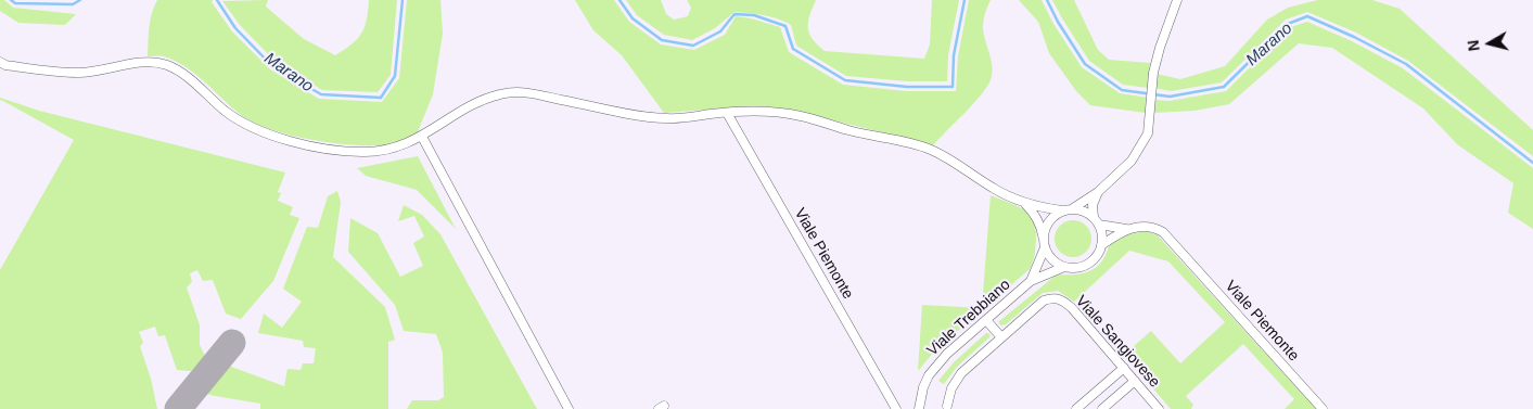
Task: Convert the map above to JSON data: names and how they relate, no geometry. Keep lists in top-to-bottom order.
{
  "streets": {
    "street": ["Viale Piemonte", "Viale Trebbiano", "Viale Sangiovese"]
  },
  "crossings": [
    ["Viale Piemonte", "Viale Trebbiano"]
  ],
  "water": ["Marano"],
  "north": "left"
}
